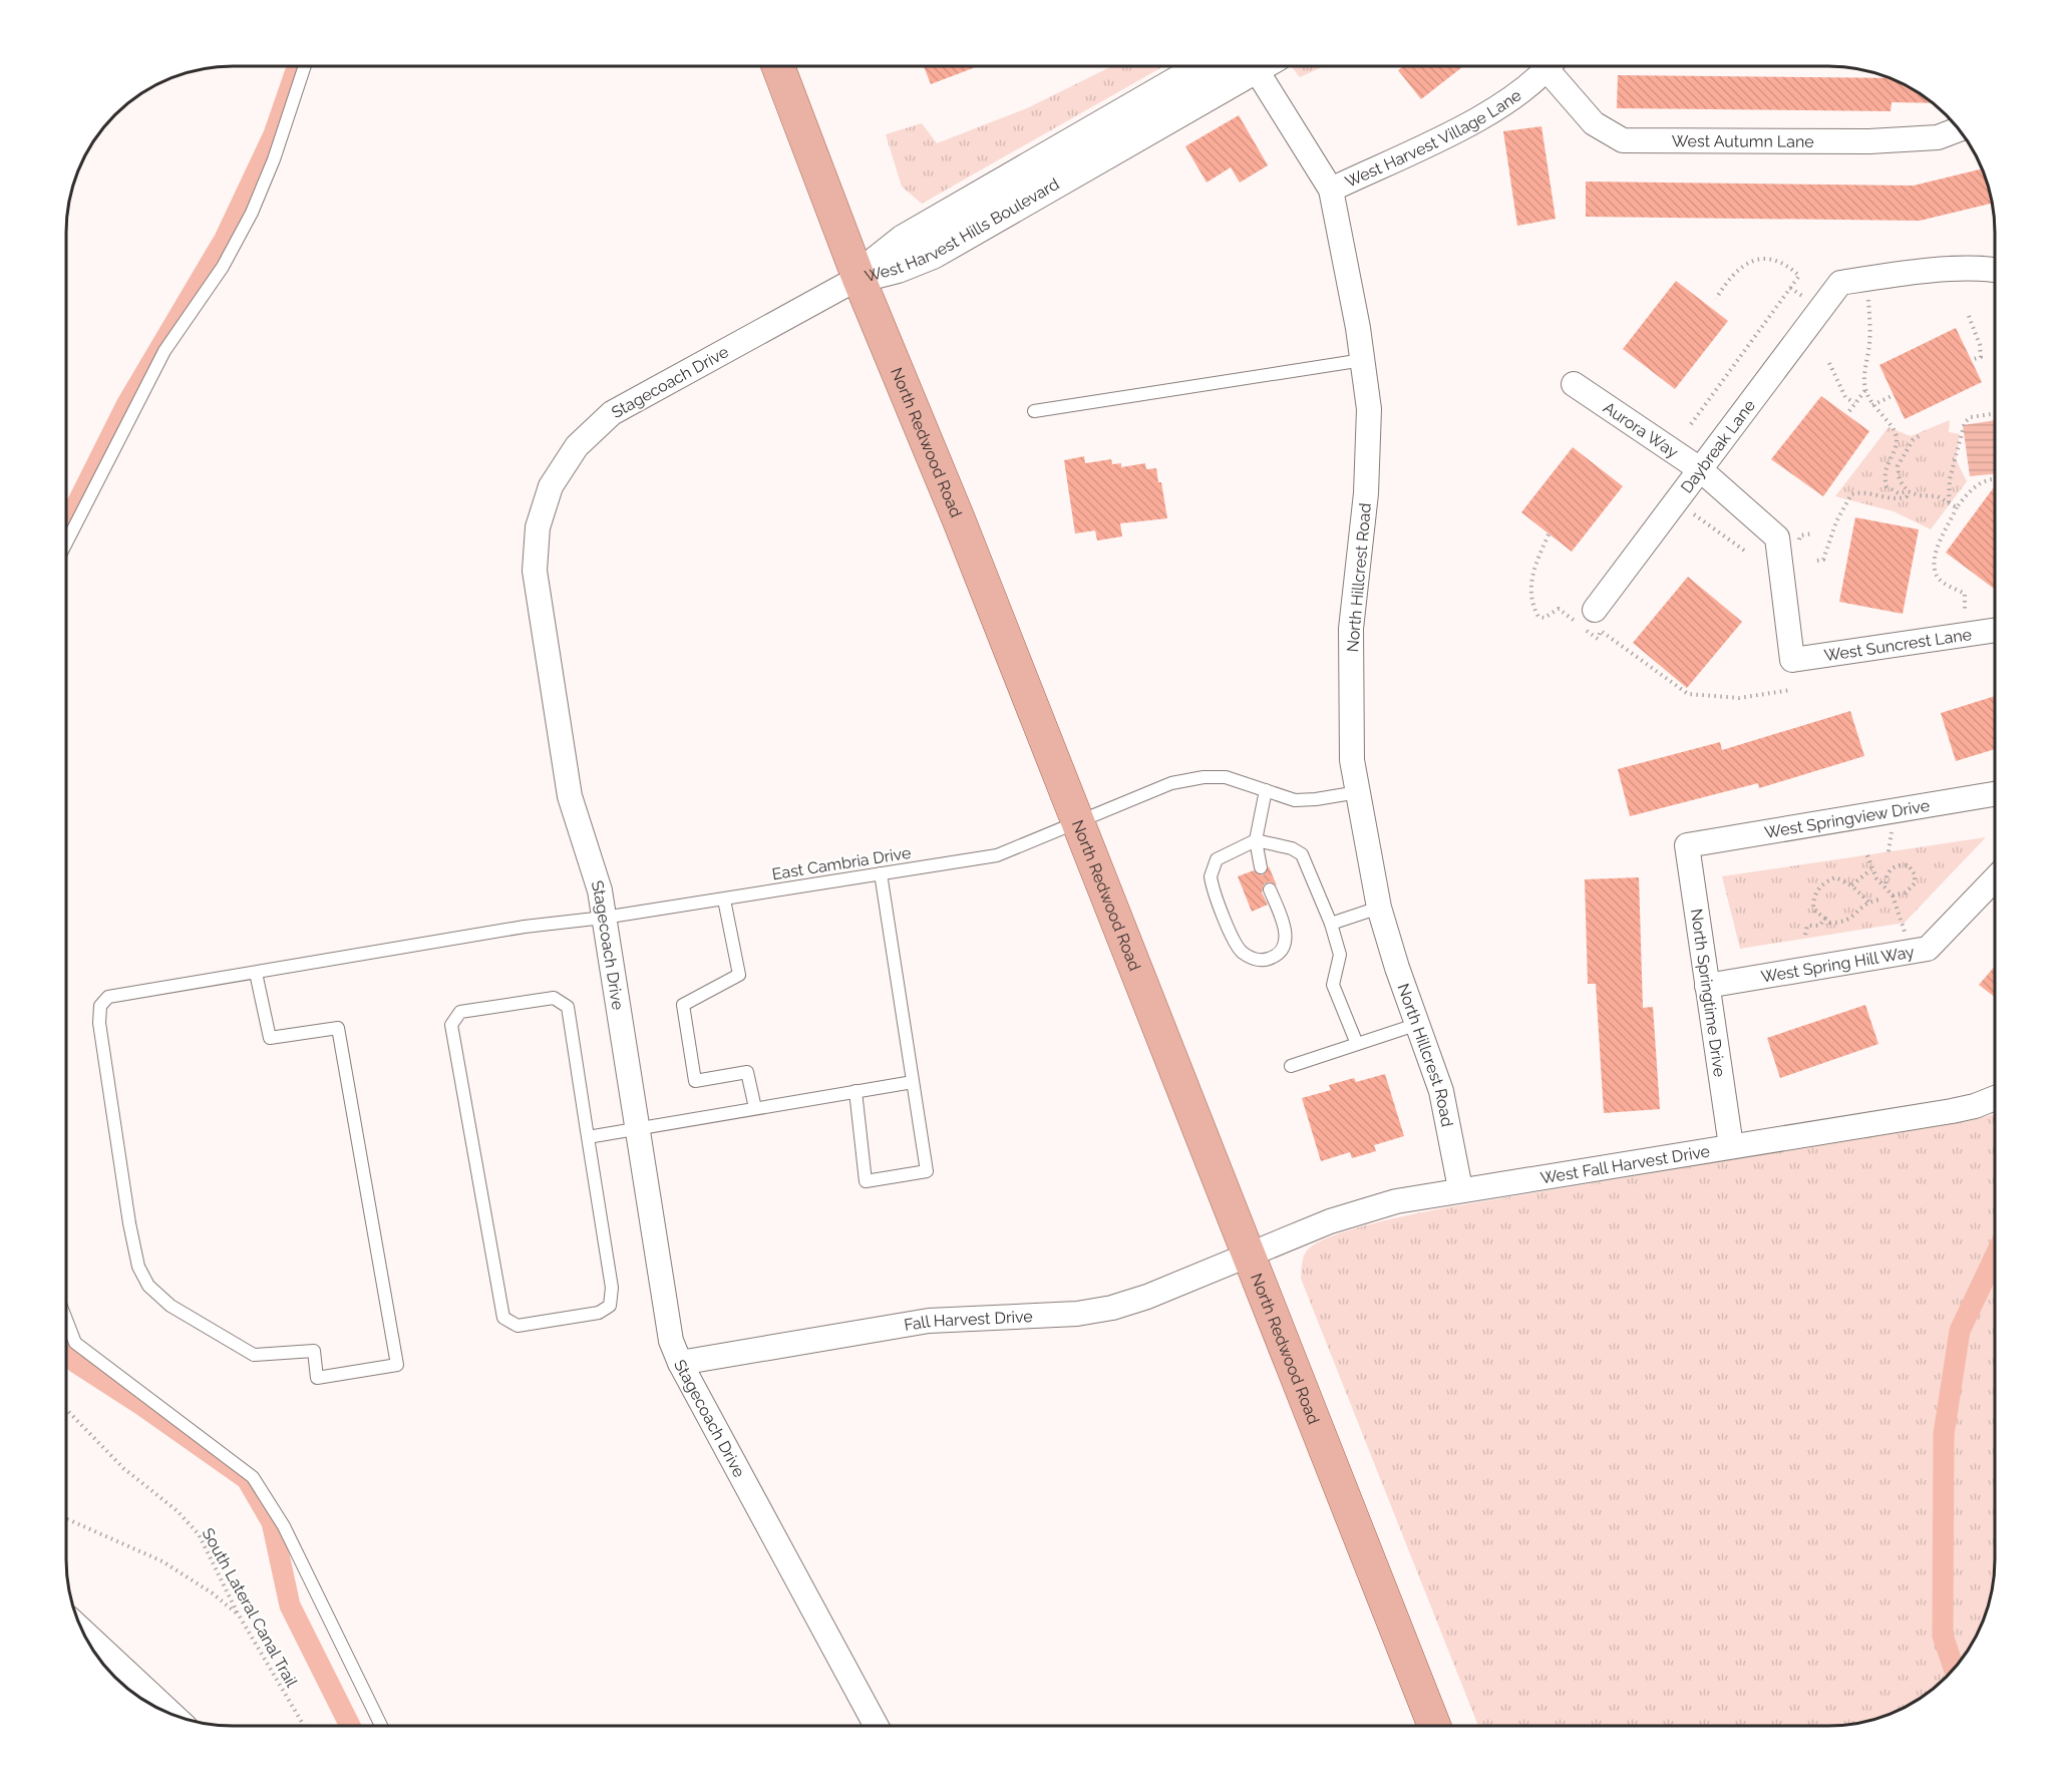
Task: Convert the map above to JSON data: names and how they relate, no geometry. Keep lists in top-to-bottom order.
{
  "streets": {
    "main road": ["North Redwood Road"],
    "street": [
      "West Harvest Village Lane",
      "West Autumn Lane",
      "West Harvest Hills Boulevard",
      "Stagecoach Drive",
      "Aurora Way",
      "Daybreak Lane",
      "North Hillcrest Road",
      "West Suncrest Lane",
      "West Springview Drive",
      "West Spring Hill Way",
      "North Springtime Drive",
      "West Fall Harvest Drive",
      "Fall Harvest Drive"
    ],
    "lane": ["East Cambria Drive"],
    "path": ["South Lateral Canal Trail"]
  },
  "crossings": [
    ["West Harvest Village Lane", "North Hillcrest Road"],
    ["West Harvest Hills Boulevard", "Stagecoach Drive"],
    ["West Harvest Hills Boulevard", "North Redwood Road"],
    ["Stagecoach Drive", "North Redwood Road"],
    ["Stagecoach Drive", "East Cambria Drive"],
    ["Stagecoach Drive", "Fall Harvest Drive"],
    ["Aurora Way", "Daybreak Lane"],
    ["Aurora Way", "West Suncrest Lane"],
    ["North Redwood Road", "East Cambria Drive"],
    ["North Redwood Road", "West Fall Harvest Drive"],
    ["North Redwood Road", "Fall Harvest Drive"],
    ["North Hillcrest Road", "East Cambria Drive"],
    ["West Springview Drive", "North Springtime Drive"],
    ["West Spring Hill Way", "North Springtime Drive"],
    ["West Fall Harvest Drive", "Fall Harvest Drive"]
  ]
}
